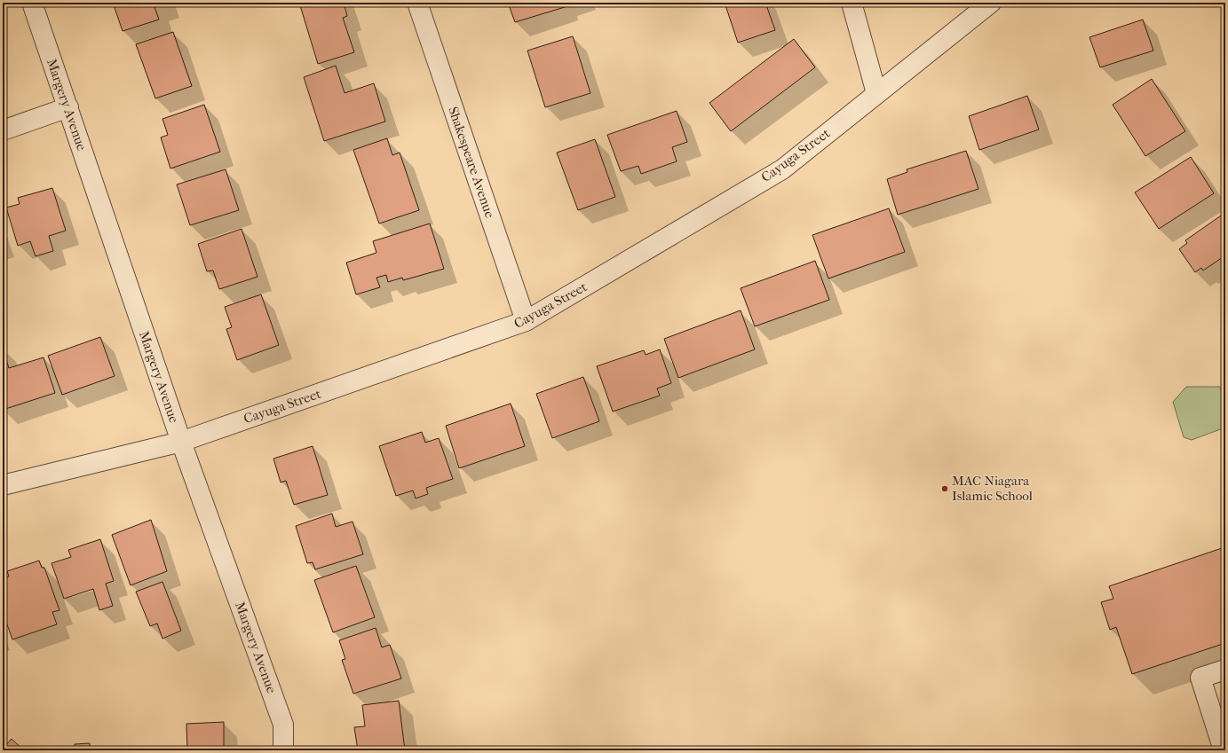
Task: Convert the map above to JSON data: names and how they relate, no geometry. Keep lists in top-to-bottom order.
{
  "streets": {
    "street": ["Margery Avenue", "Cayuga Street", "Shakespeare Avenue"]
  },
  "crossings": [
    ["Margery Avenue", "Cayuga Street"],
    ["Cayuga Street", "Shakespeare Avenue"]
  ],
  "places": ["MAC Niagara Islamic School"]
}
